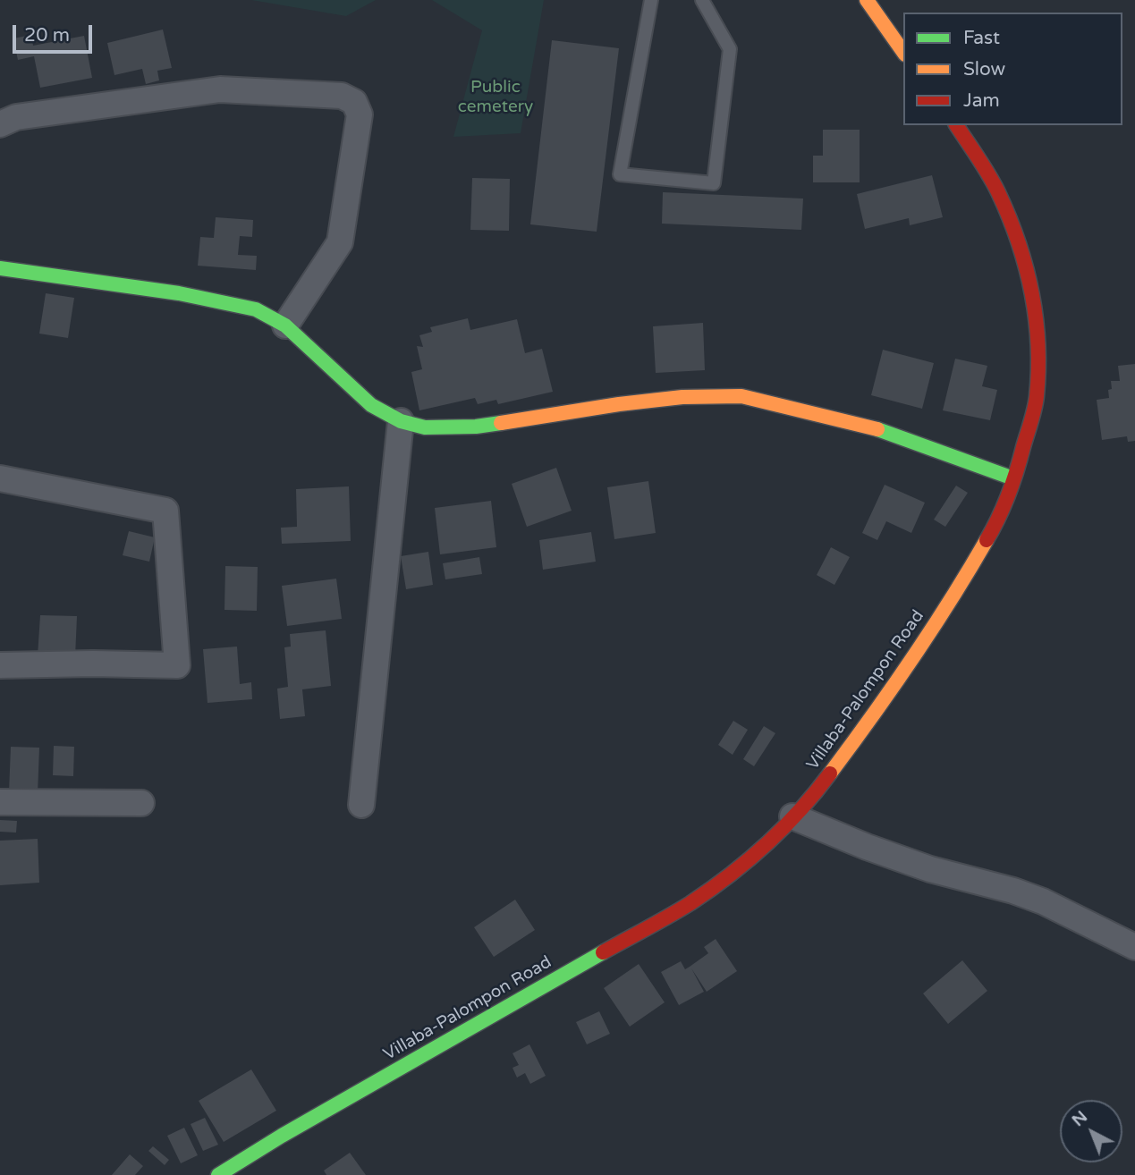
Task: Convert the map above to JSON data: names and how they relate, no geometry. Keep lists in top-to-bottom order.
{
  "streets": {
    "main road": ["Villaba-Palompon Road"]
  },
  "parks": ["Public cemetery"],
  "legend": ["Fast", "Slow", "Jam"],
  "scale_bar": "20 m",
  "north": "top left"
}
